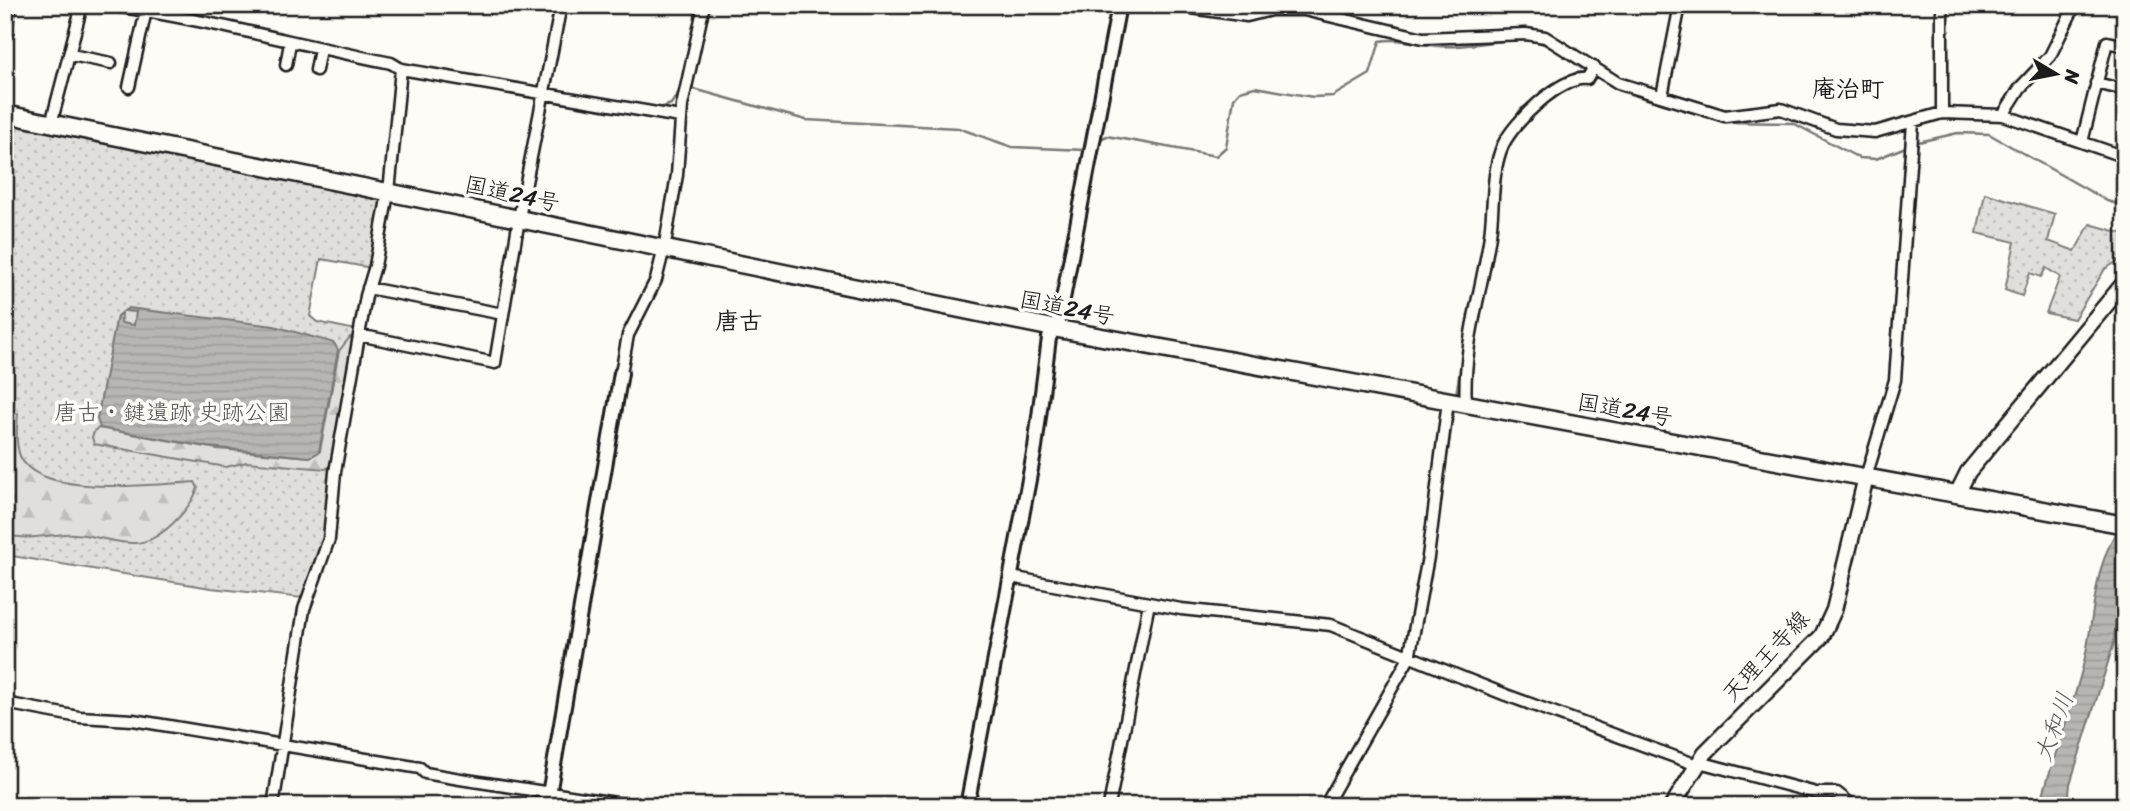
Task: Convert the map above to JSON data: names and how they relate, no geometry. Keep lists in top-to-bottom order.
{
  "streets": {
    "highway": ["国道24号"],
    "main road": ["天理王寺線"]
  },
  "crossings": [
    ["国道24号", "天理王寺線"]
  ],
  "districts": ["庵治町", "唐古"],
  "water": ["大和川"],
  "parks": ["唐古・鍵遺跡 史跡公園"],
  "north": "right"
}
